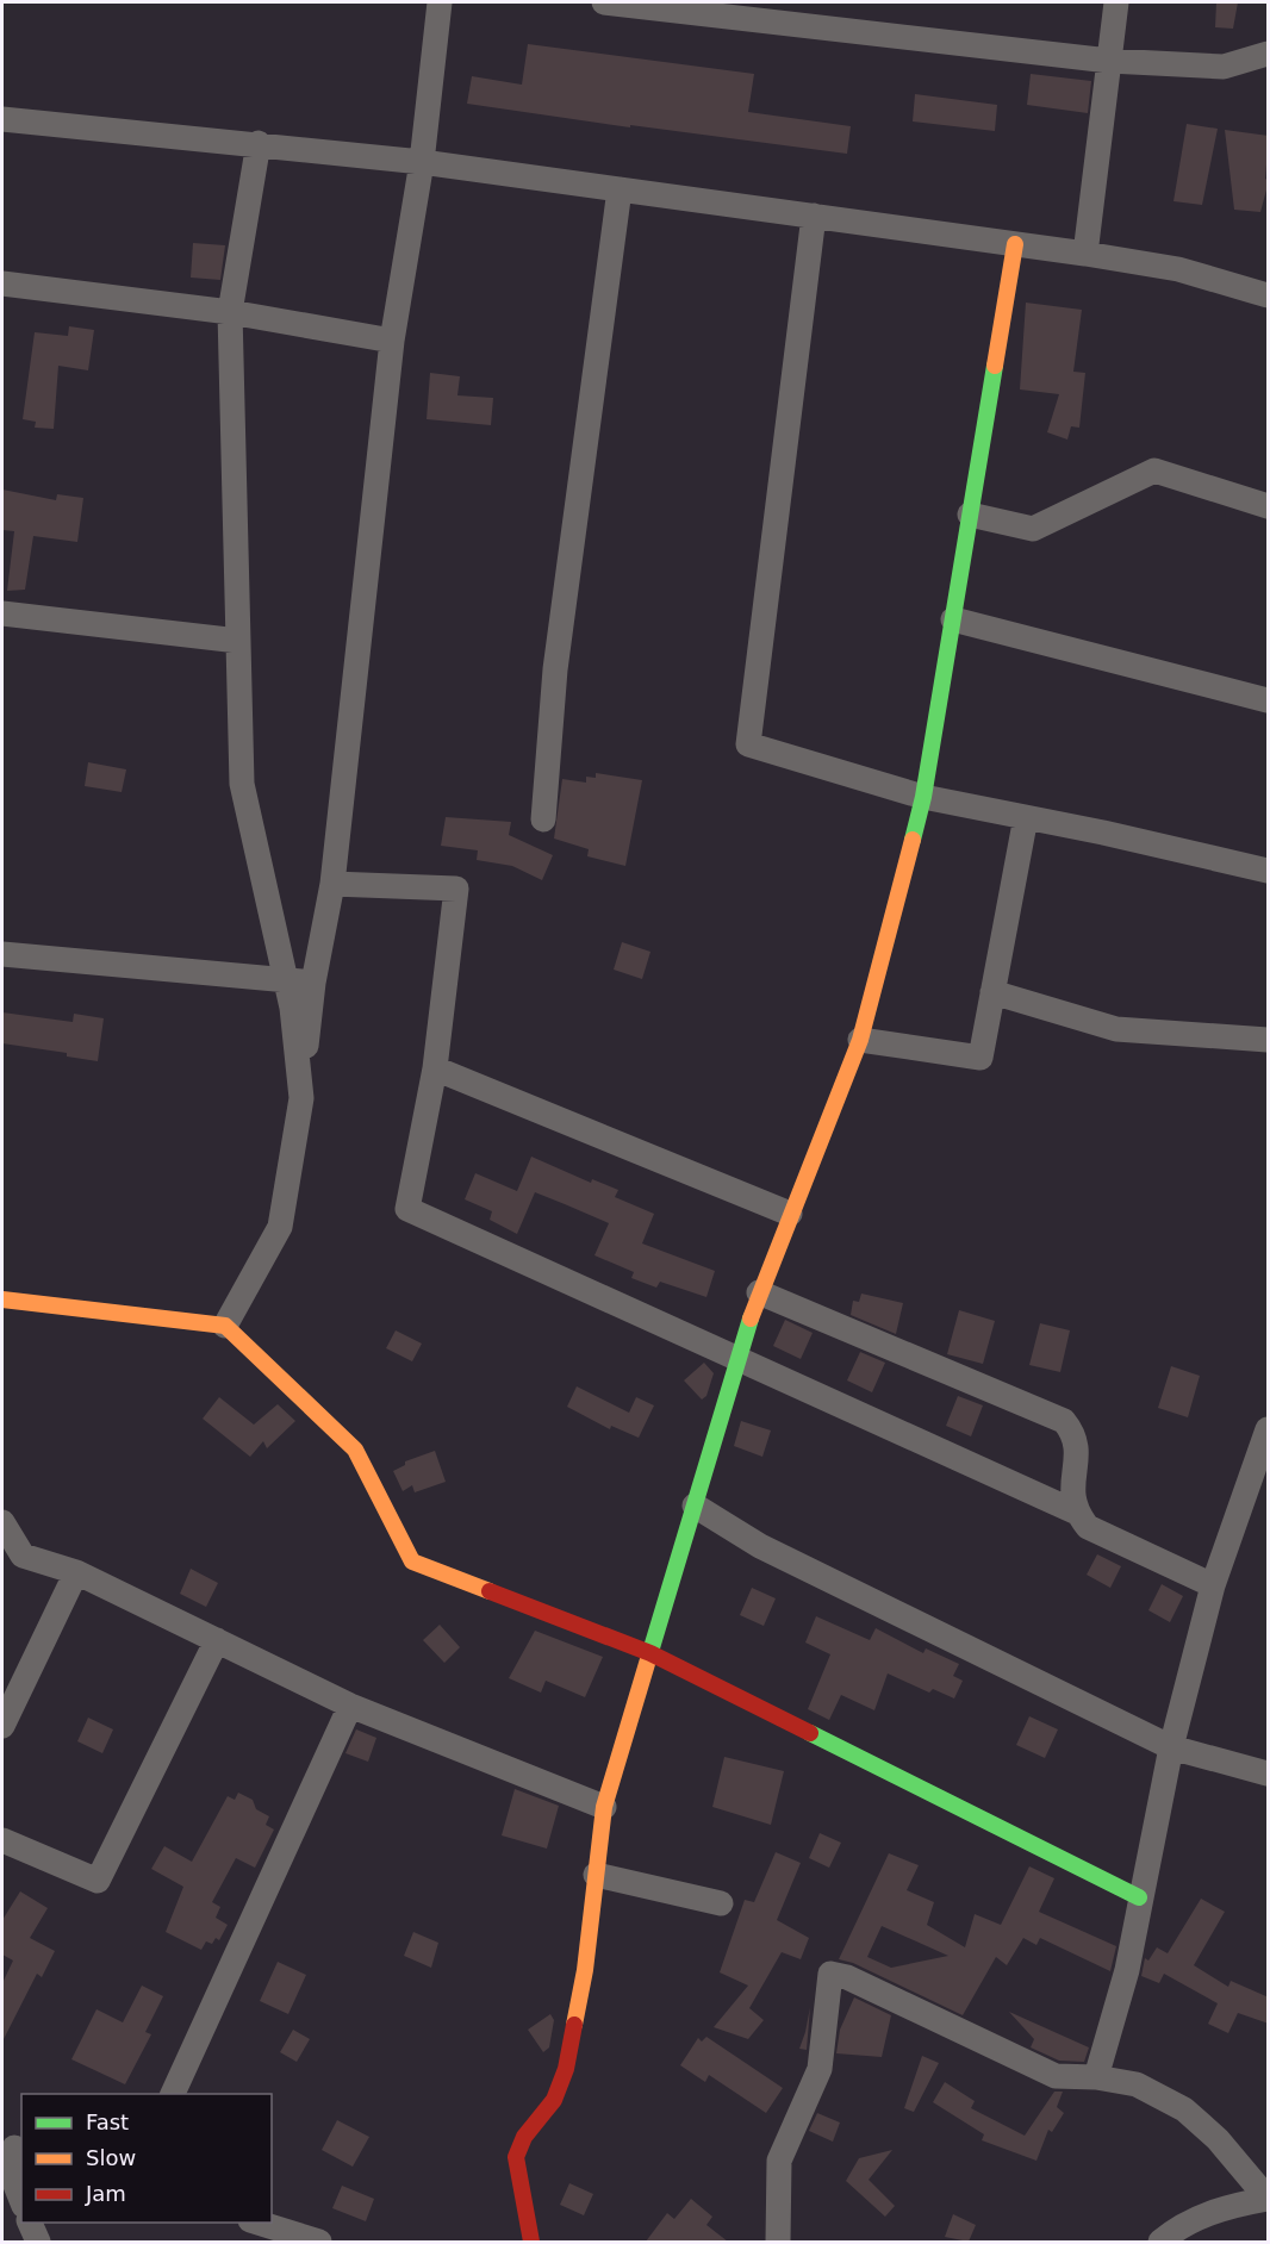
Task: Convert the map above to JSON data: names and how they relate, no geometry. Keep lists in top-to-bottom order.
{
  "legend": ["Fast", "Slow", "Jam"]
}
